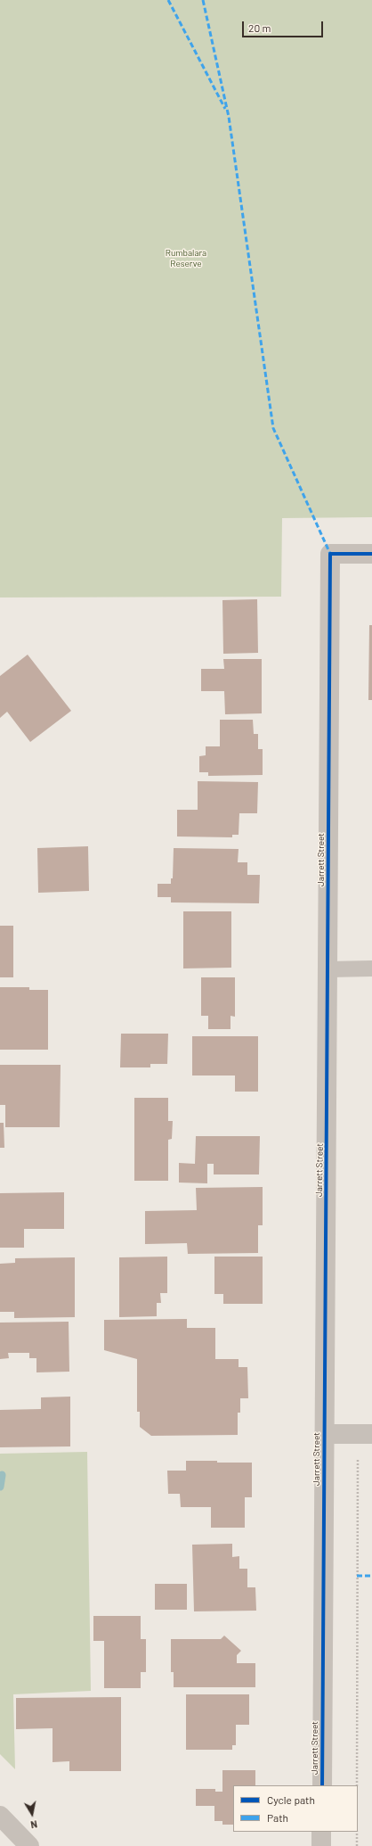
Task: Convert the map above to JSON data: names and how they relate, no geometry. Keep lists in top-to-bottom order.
{
  "streets": {
    "street": ["Jarrett Street"]
  },
  "parks": ["Rumbalara Reserve"],
  "legend": ["Cycle path", "Path"],
  "scale_bar": "20 m",
  "north": "bottom"
}
